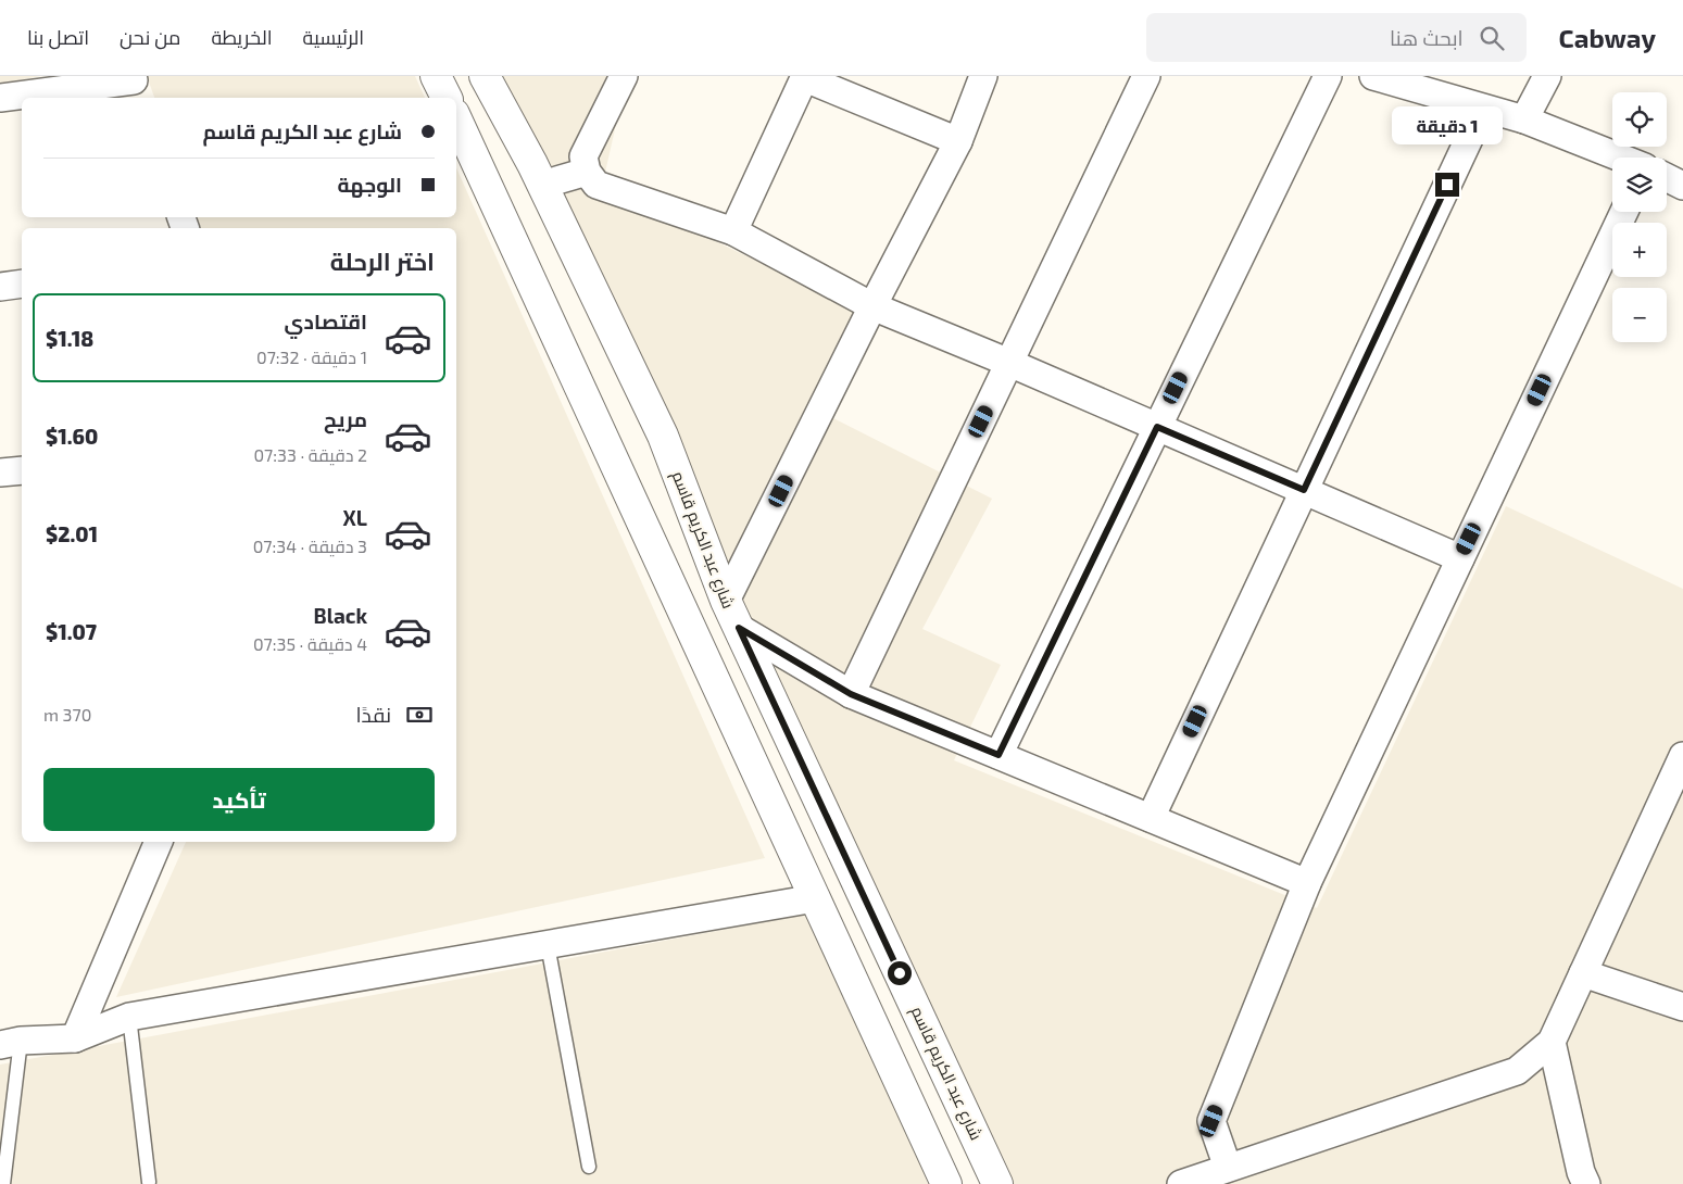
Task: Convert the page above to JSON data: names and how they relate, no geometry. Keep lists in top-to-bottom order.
{
  "streets": {
    "main road": ["شارع عبد الكريم قاسم"]
  },
  "page": {
    "header": "Cabway",
    "search": "ابحث هنا",
    "nav": [
      "الرئيسية",
      "الخريطة",
      "من نحن",
      "اتصل بنا"
    ],
    "map_buttons": ["+", "−"],
    "banner": ["شارع عبد الكريم قاسم", "الوجهة"],
    "bubble": "1 دقيقة",
    "heading": "اختر الرحلة",
    "list": [
      {
        "name": "اقتصادي",
        "note": "1 دقيقة · 07:32",
        "value": "$1.18"
      },
      {
        "name": "مريح",
        "note": "2 دقيقة · 07:33",
        "value": "$1.60"
      },
      {
        "name": "XL",
        "note": "3 دقيقة · 07:34",
        "value": "$2.01"
      },
      {
        "name": "Black",
        "note": "4 دقيقة · 07:35",
        "value": "$1.07"
      }
    ],
    "pay": ["نقدًا", "370 m"],
    "buttons": "تأكيد"
  }
}
